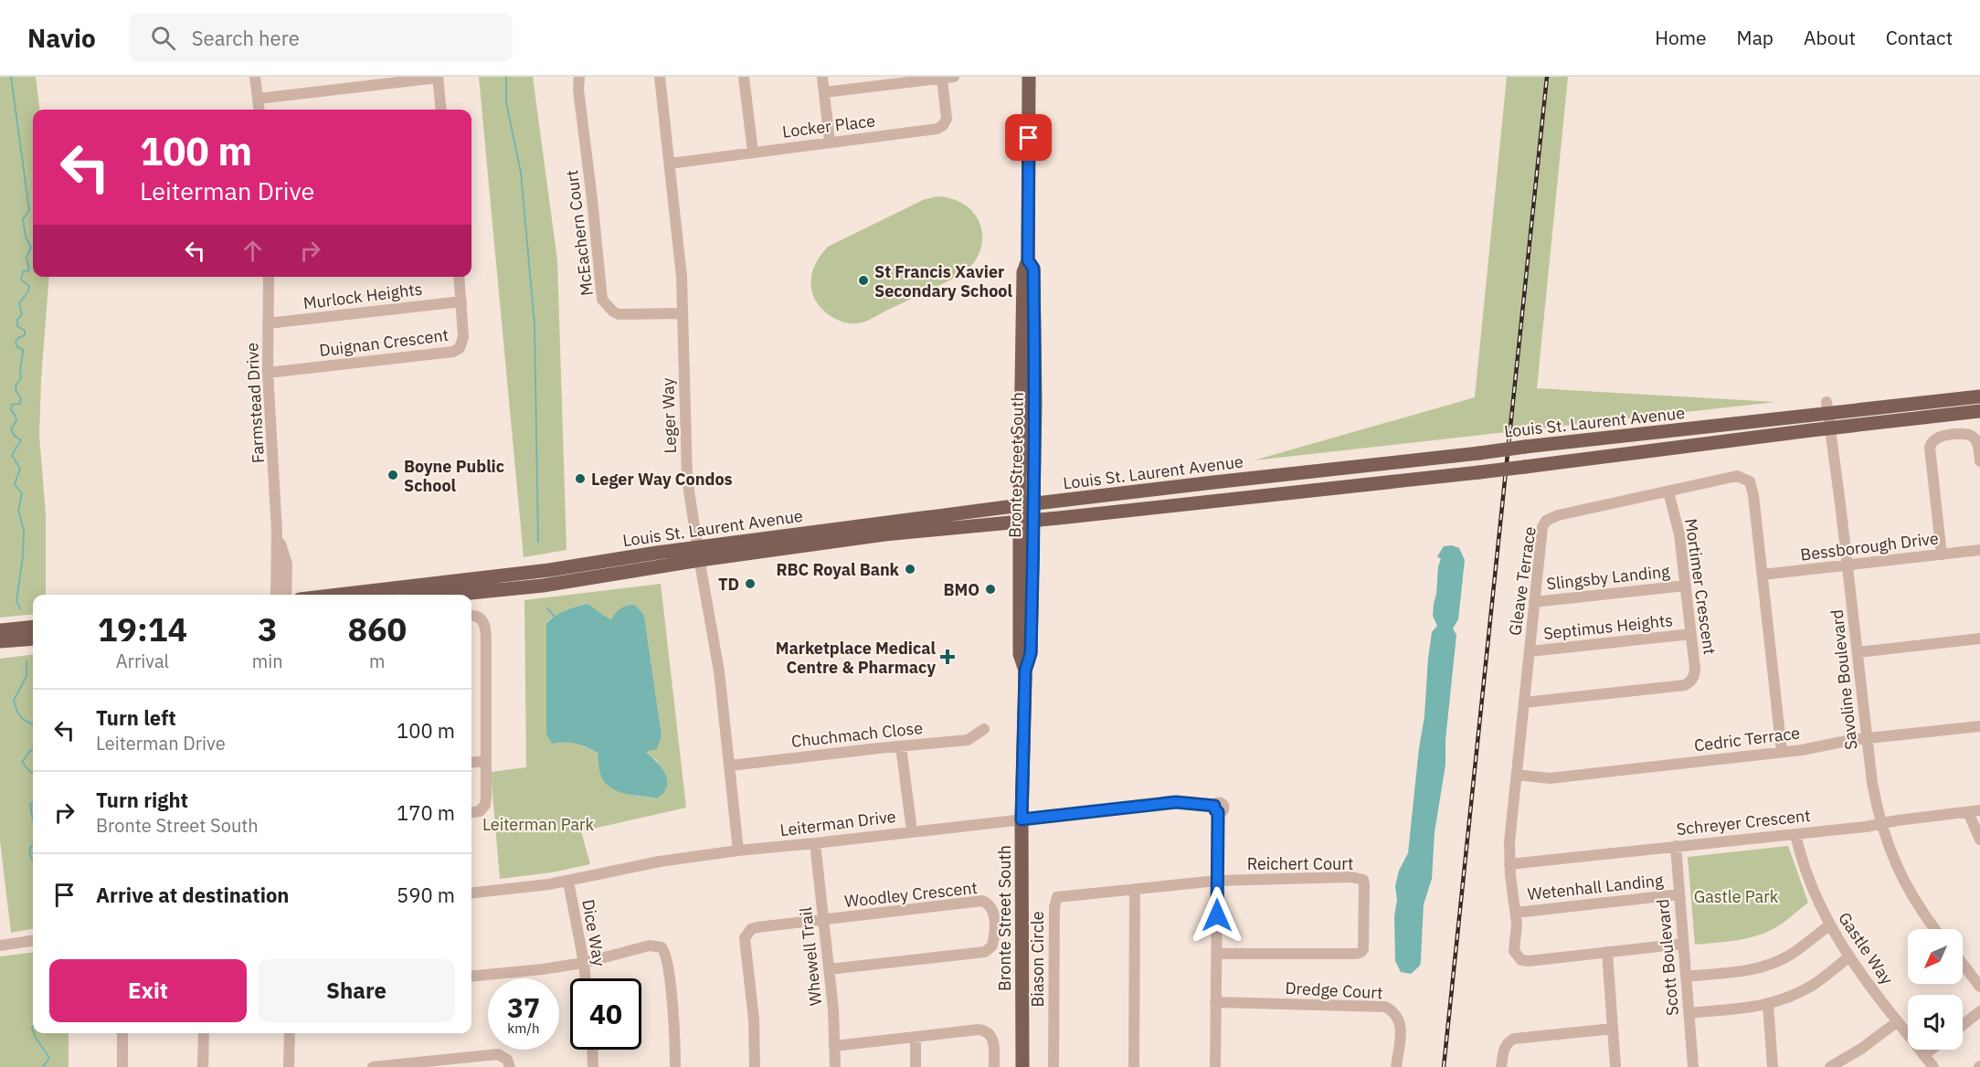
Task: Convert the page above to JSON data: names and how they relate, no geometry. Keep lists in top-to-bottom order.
{
  "streets": {
    "main road": ["Louis St. Laurent Avenue", "Bronte Street South"],
    "street": [
      "Locker Place",
      "McEachern Court",
      "Murlock Heights",
      "Duignan Crescent",
      "Farmstead Drive",
      "Leger Way",
      "Bessborough Drive",
      "Slingsby Landing",
      "Gleave Terrace",
      "Mortimer Crescent",
      "Septimus Heights",
      "Savoline Boulevard",
      "Chuchmach Close",
      "Cedric Terrace",
      "Schreyer Crescent",
      "Leiterman Drive",
      "Reichert Court",
      "Wetenhall Landing",
      "Woodley Crescent",
      "Dice Way",
      "Gastle Way",
      "Whewell Trail",
      "Scott Boulevard",
      "Biason Circle",
      "Dredge Court"
    ]
  },
  "crossings": [
    ["Locker Place", "Leger Way"],
    ["McEachern Court", "Leger Way"],
    ["Murlock Heights", "Duignan Crescent"],
    ["Murlock Heights", "Farmstead Drive"],
    ["Duignan Crescent", "Farmstead Drive"],
    ["Leger Way", "Louis St. Laurent Avenue"],
    ["Leger Way", "Chuchmach Close"],
    ["Leger Way", "Leiterman Drive"],
    ["Louis St. Laurent Avenue", "Bronte Street South"],
    ["Louis St. Laurent Avenue", "Savoline Boulevard"],
    ["Bronte Street South", "Leiterman Drive"],
    ["Bessborough Drive", "Gleave Terrace"],
    ["Bessborough Drive", "Savoline Boulevard"],
    ["Slingsby Landing", "Gleave Terrace"],
    ["Slingsby Landing", "Mortimer Crescent"],
    ["Gleave Terrace", "Mortimer Crescent"],
    ["Gleave Terrace", "Septimus Heights"],
    ["Gleave Terrace", "Cedric Terrace"],
    ["Gleave Terrace", "Schreyer Crescent"],
    ["Gleave Terrace", "Wetenhall Landing"],
    ["Gleave Terrace", "Scott Boulevard"],
    ["Mortimer Crescent", "Septimus Heights"],
    ["Savoline Boulevard", "Cedric Terrace"],
    ["Savoline Boulevard", "Schreyer Crescent"],
    ["Schreyer Crescent", "Gastle Way"],
    ["Schreyer Crescent", "Scott Boulevard"],
    ["Leiterman Drive", "Reichert Court"],
    ["Leiterman Drive", "Dice Way"],
    ["Leiterman Drive", "Whewell Trail"],
    ["Leiterman Drive", "Biason Circle"],
    ["Reichert Court", "Biason Circle"],
    ["Wetenhall Landing", "Scott Boulevard"],
    ["Woodley Crescent", "Whewell Trail"]
  ],
  "parks": ["Leiterman Park", "Gastle Park"],
  "places": {
    "other": [
      "St Francis Xavier Secondary School",
      "Boyne Public School",
      "Leger Way Condos",
      "RBC Royal Bank",
      "TD",
      "BMO"
    ],
    "health": ["Marketplace Medical Centre & Pharmacy"]
  },
  "north": "bottom left",
  "page": {
    "header": "Navio",
    "search": "Search here",
    "nav": [
      "Home",
      "Map",
      "About",
      "Contact"
    ],
    "turn": ["100 m", "Leiterman Drive"],
    "eta": [
      "19:14",
      "Arrival",
      "3",
      "min",
      "860",
      "m"
    ],
    "list": [
      {
        "name": "Turn left",
        "note": "Leiterman Drive",
        "value": "100 m"
      },
      {
        "name": "Turn right",
        "note": "Bronte Street South",
        "value": "170 m"
      },
      {
        "name": "Arrive at destination",
        "value": "590 m"
      }
    ],
    "buttons": ["Exit", "Share"],
    "speed": "37 km/h",
    "limit": "40"
  }
}
